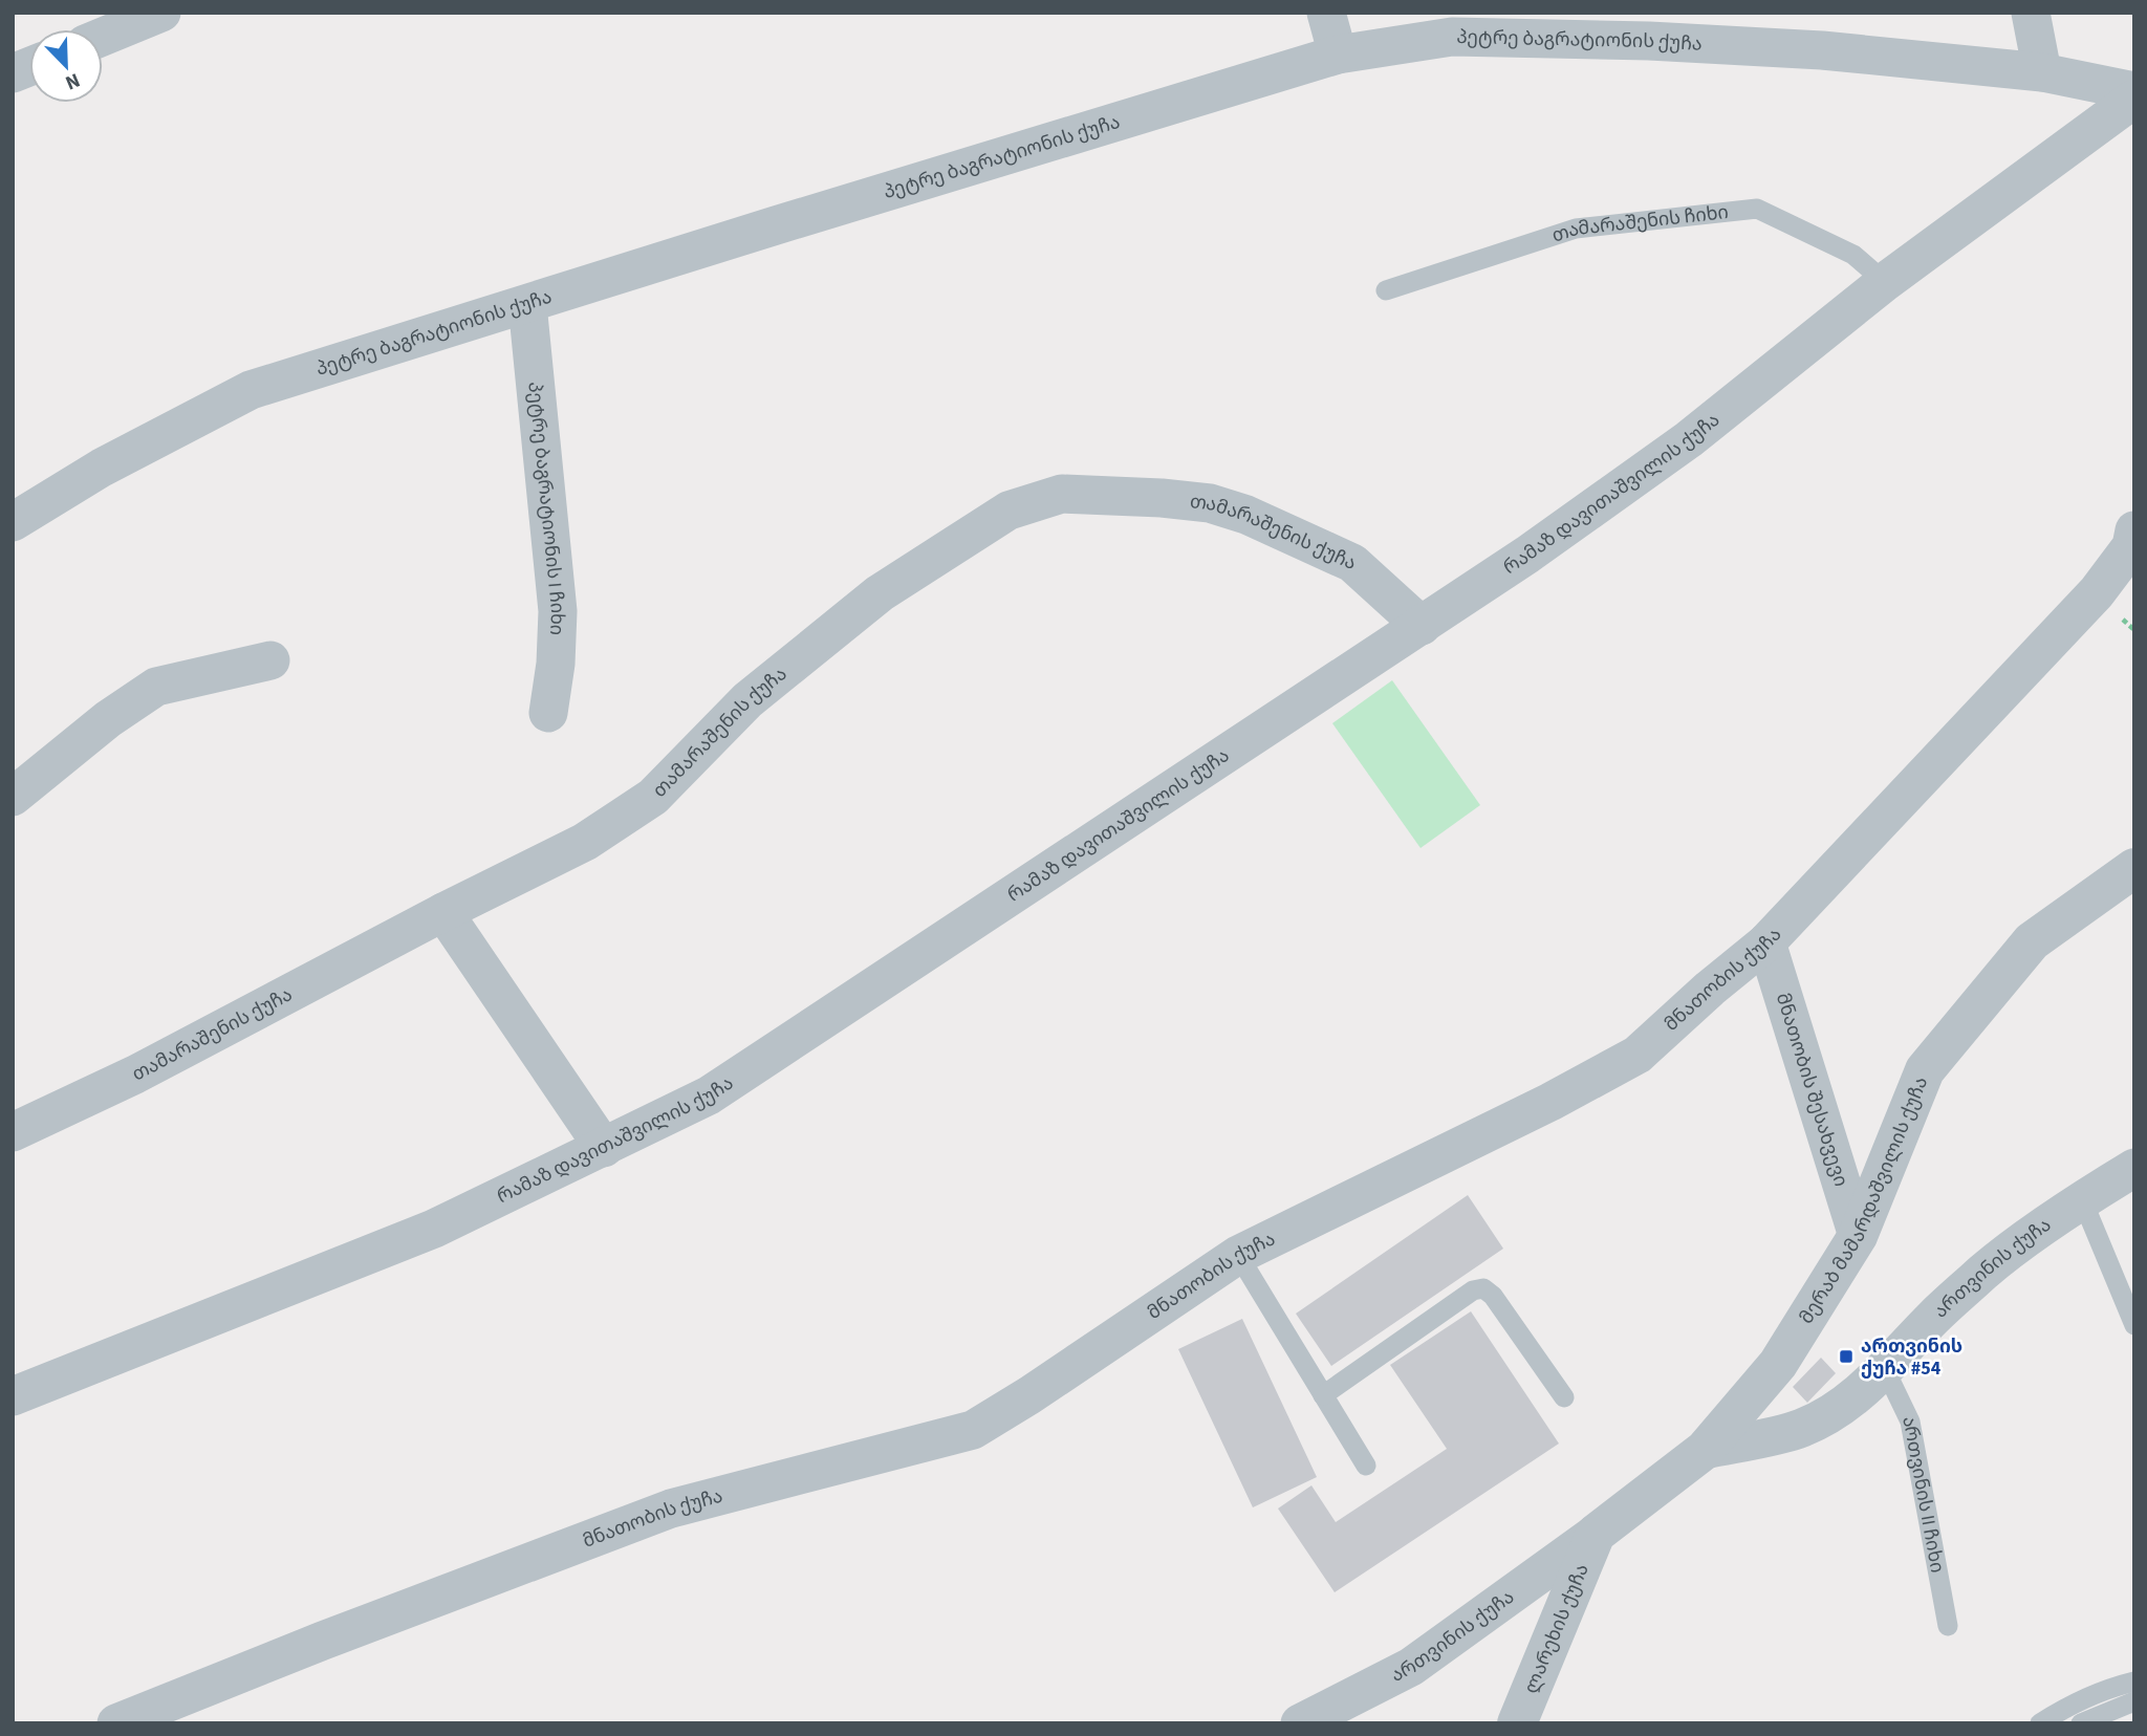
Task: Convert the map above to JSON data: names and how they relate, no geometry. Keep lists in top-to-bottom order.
{
  "streets": {
    "street": [
      "პეტრე ბაგრატიონის ქუჩა",
      "რამაზ დავითაშვილის ქუჩა",
      "პეტრე ბაგრატიონის I ჩიხი",
      "თამარაშენის ქუჩა",
      "მნათობის ქუჩა",
      "მნათობის შესახვევი",
      "მერაბ მამარდაშვილის ქუჩა",
      "ართვინის ქუჩა",
      "ლარეხის ქუჩა"
    ],
    "lane": ["თამარაშენის ჩიხი", "ართვინის II ჩიხი"]
  },
  "crossings": [
    ["პეტრე ბაგრატიონის ქუჩა", "პეტრე ბაგრატიონის I ჩიხი"],
    ["თამარაშენის ჩიხი", "რამაზ დავითაშვილის ქუჩა"],
    ["რამაზ დავითაშვილის ქუჩა", "თამარაშენის ქუჩა"],
    ["მნათობის ქუჩა", "მნათობის შესახვევი"],
    ["მნათობის შესახვევი", "მერაბ მამარდაშვილის ქუჩა"],
    ["მერაბ მამარდაშვილის ქუჩა", "ართვინის ქუჩა"],
    ["მერაბ მამარდაშვილის ქუჩა", "ლარეხის ქუჩა"],
    ["ართვინის ქუჩა", "ართვინის II ჩიხი"],
    ["ართვინის ქუჩა", "ლარეხის ქუჩა"]
  ],
  "places": {
    "transit": ["ართვინის ქუჩა #54"]
  },
  "north": "bottom right"
}
